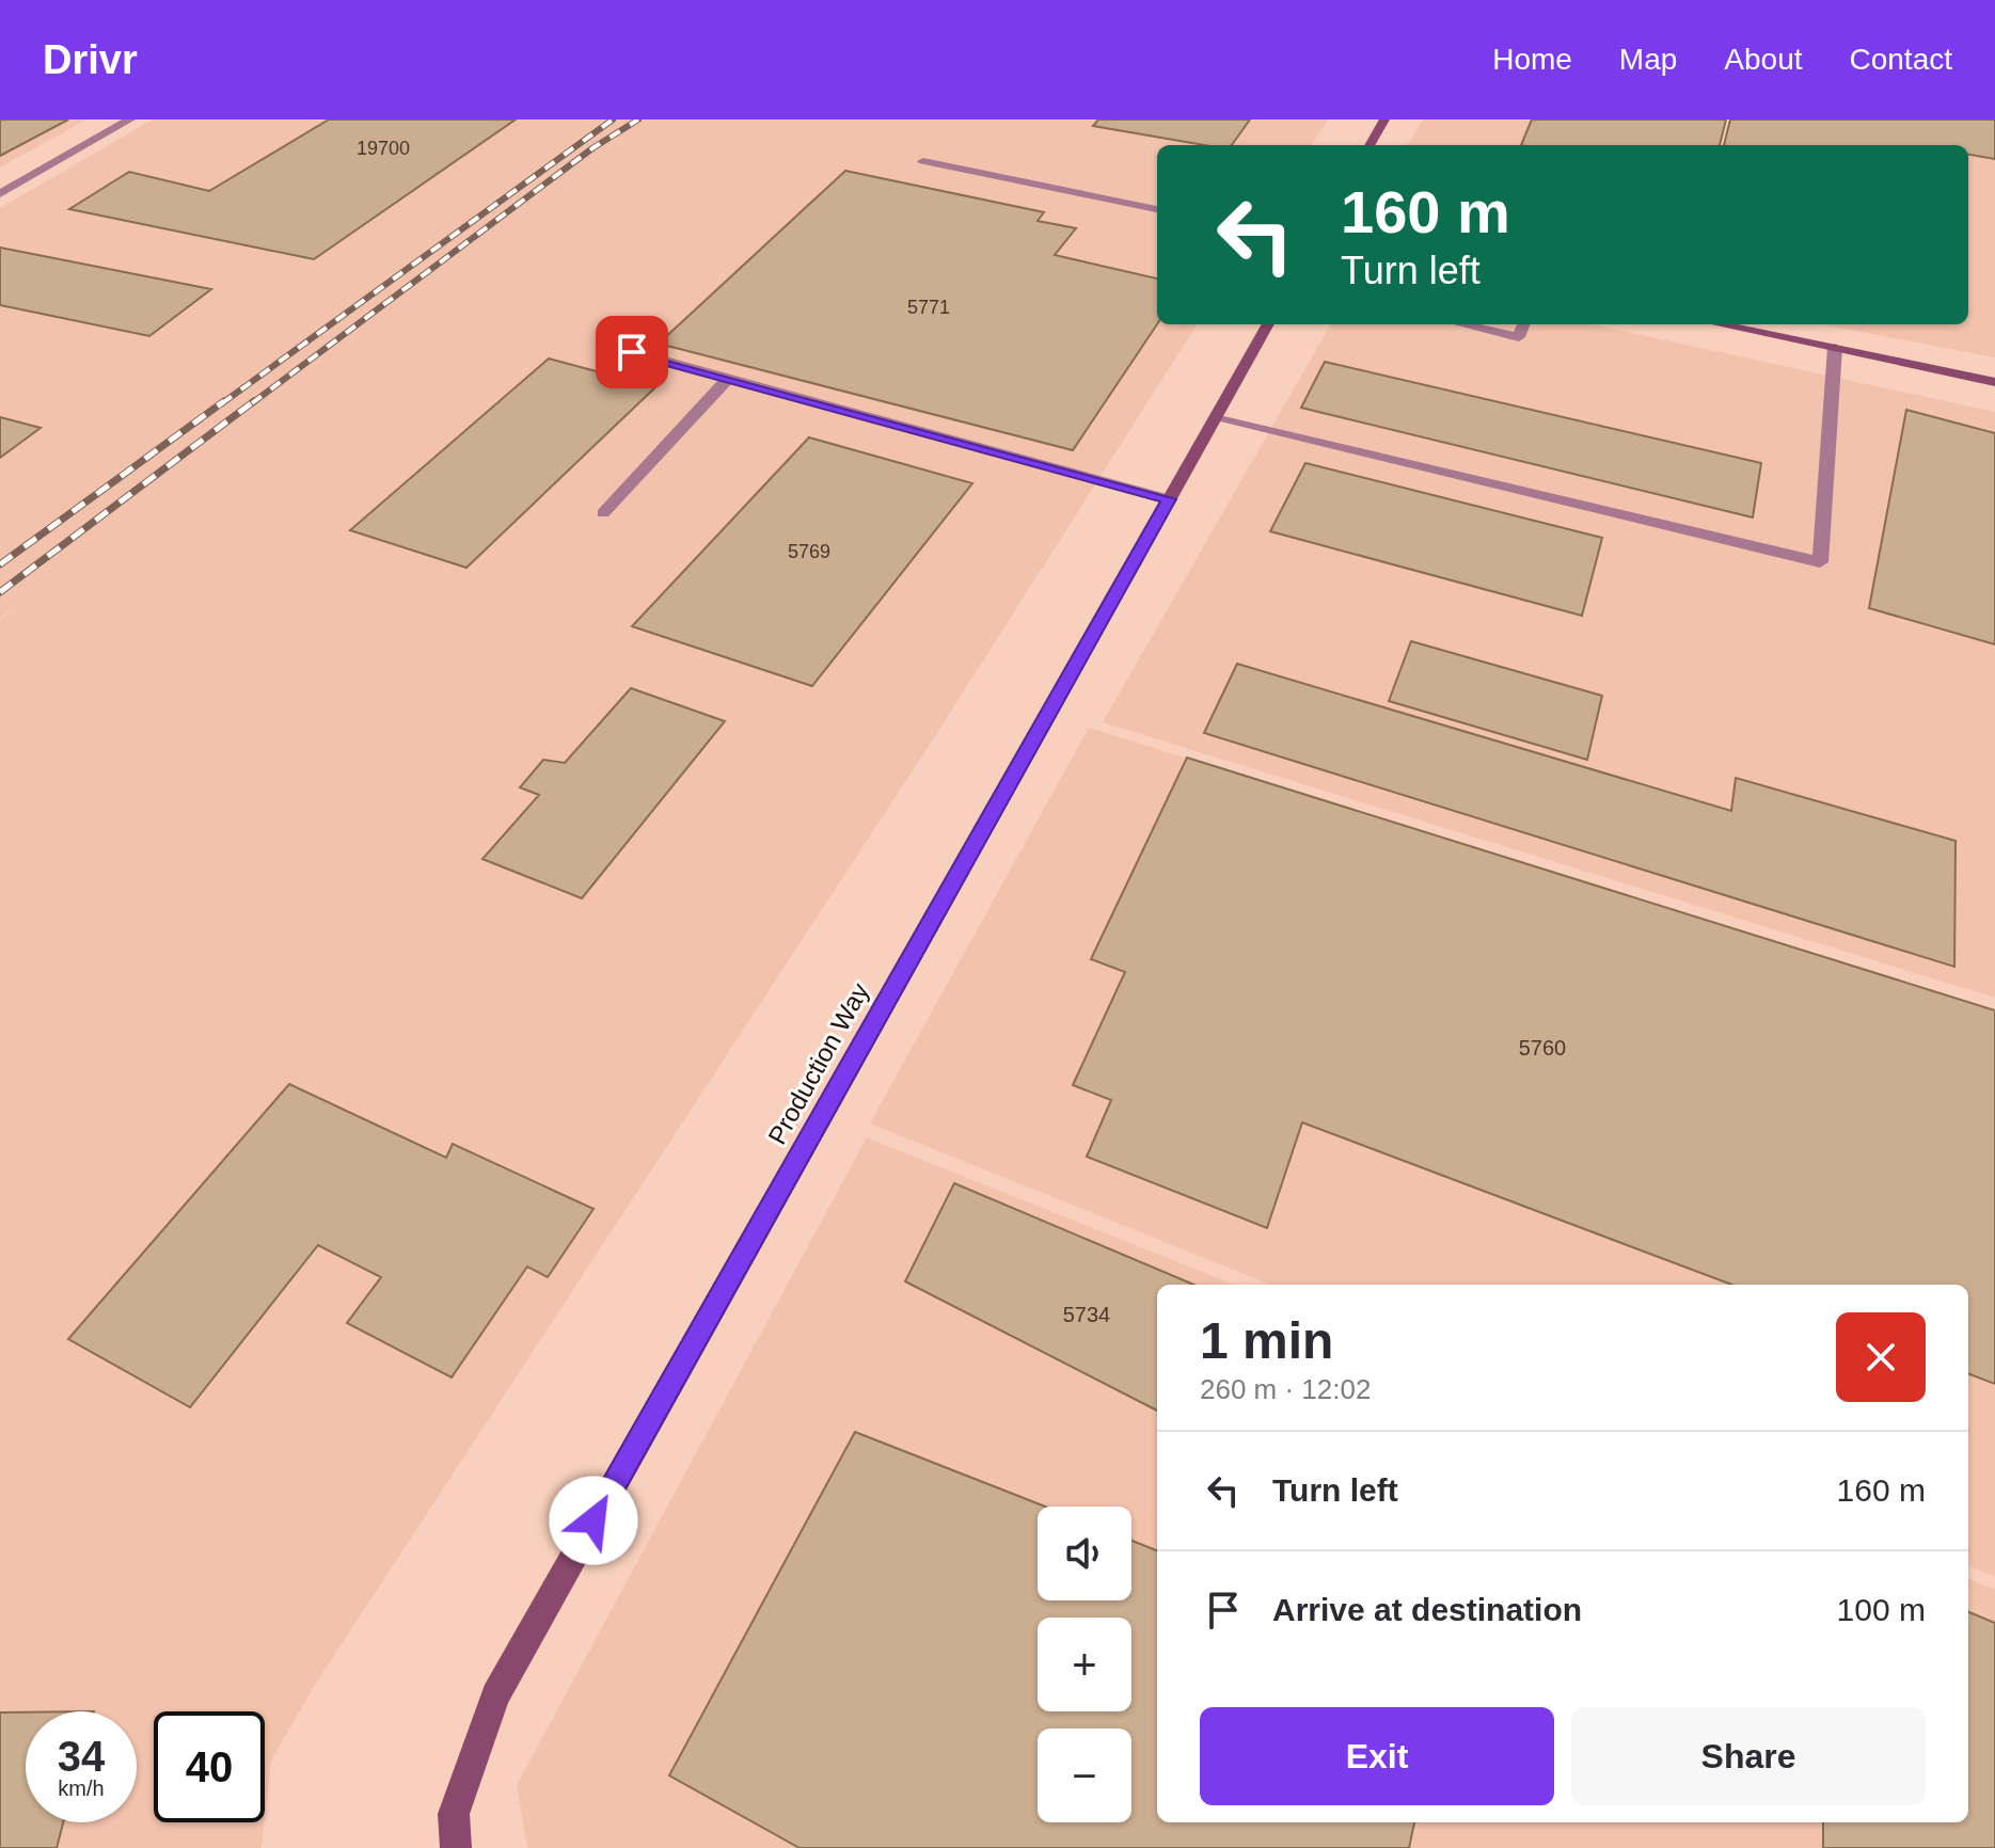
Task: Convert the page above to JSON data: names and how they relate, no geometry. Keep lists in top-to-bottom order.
{
  "streets": {
    "street": ["Production Way"]
  },
  "house_numbers": [
    "19700",
    "5771",
    "5769",
    "5760",
    "5734"
  ],
  "page": {
    "header": "Drivr",
    "nav": [
      "Home",
      "Map",
      "About",
      "Contact"
    ],
    "turn": ["160 m", "Turn left"],
    "heading": ["1 min", "260 m · 12:02"],
    "list": [
      {
        "name": "Turn left",
        "value": "160 m"
      },
      {
        "name": "Arrive at destination",
        "value": "100 m"
      }
    ],
    "map_buttons": ["+", "−"],
    "buttons": ["Exit", "Share"],
    "speed": "34 km/h",
    "limit": "40"
  }
}
